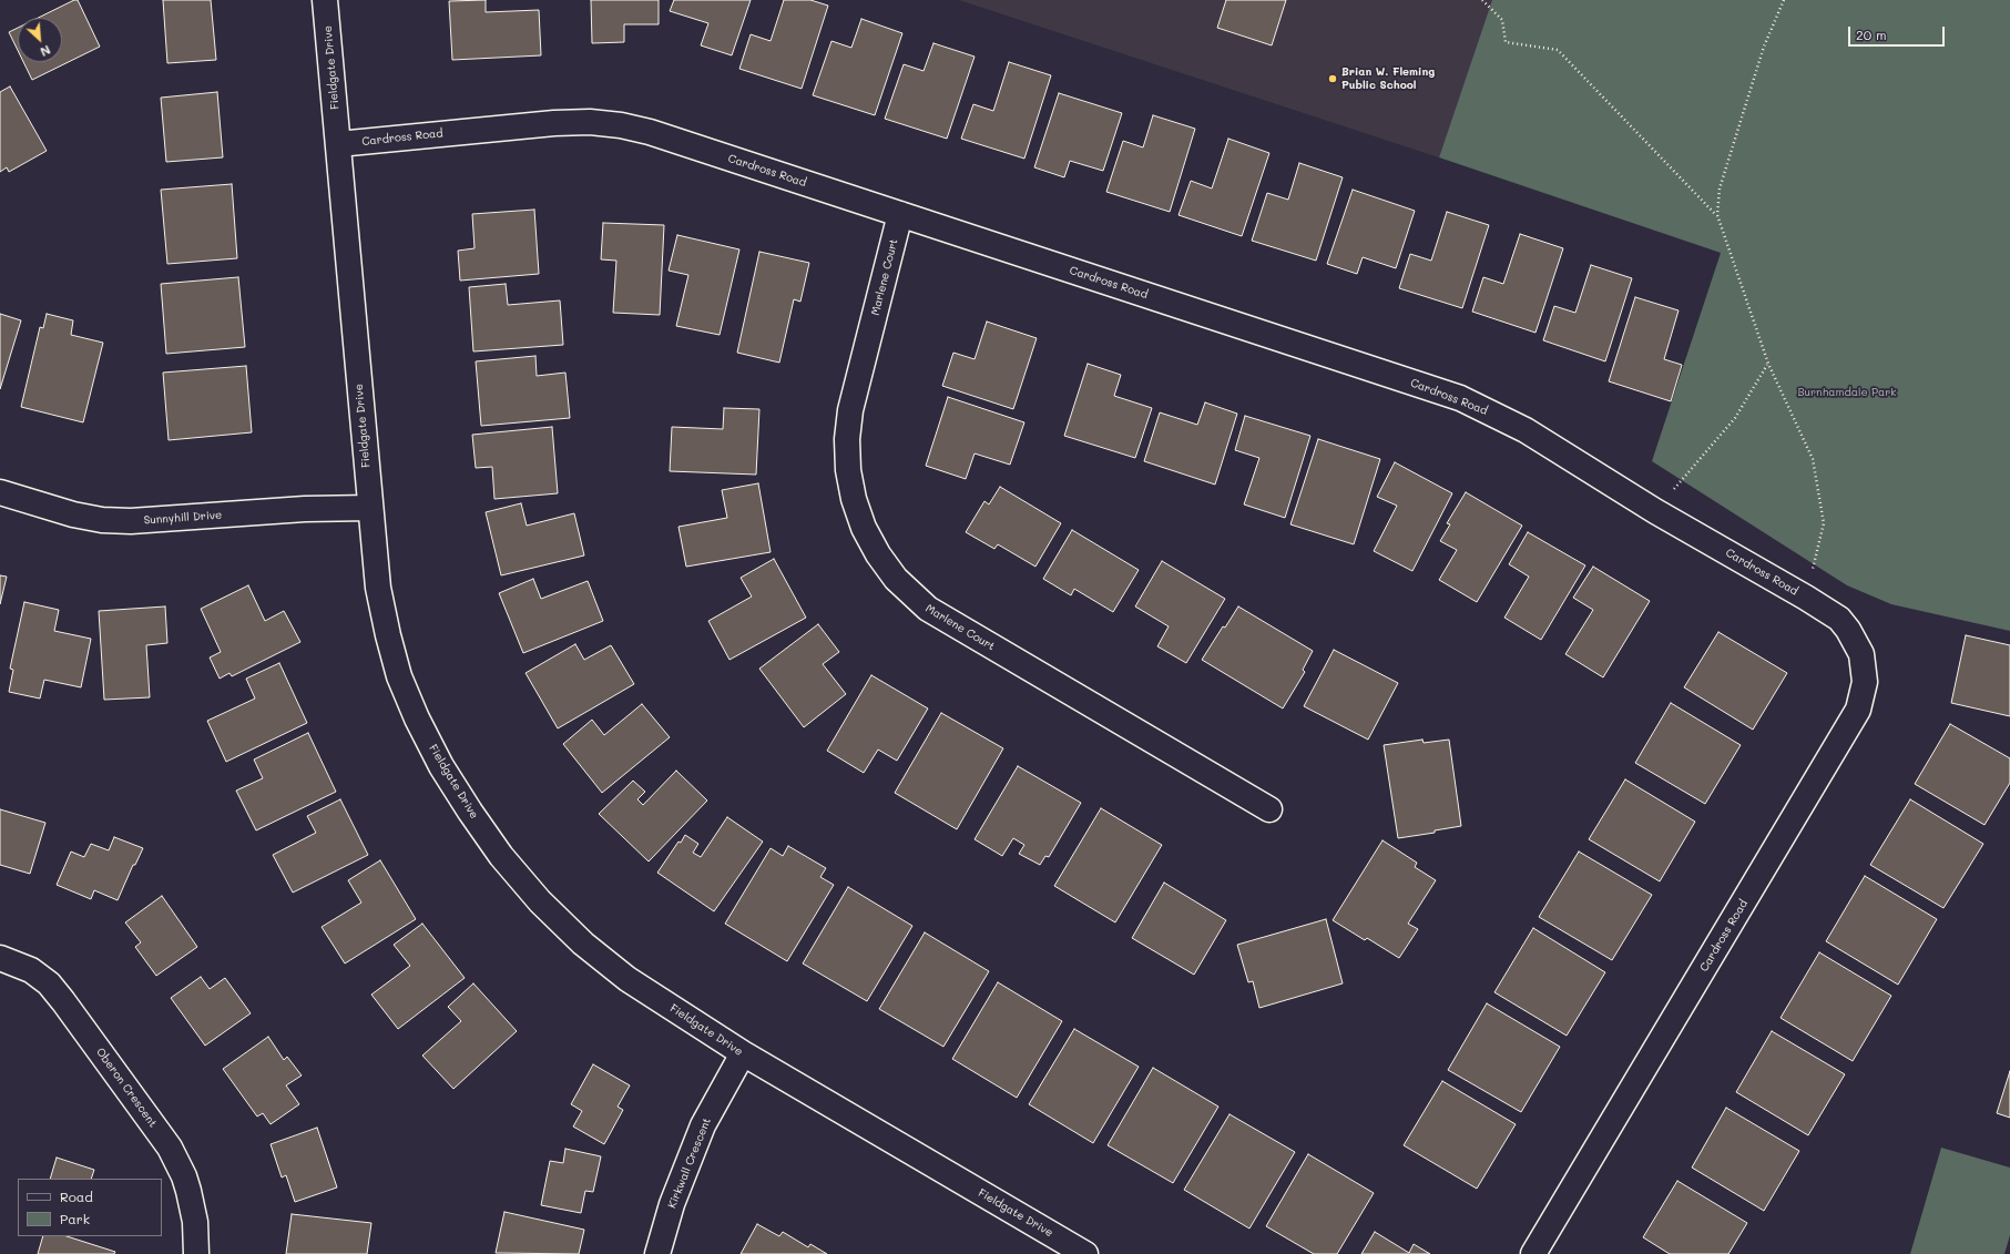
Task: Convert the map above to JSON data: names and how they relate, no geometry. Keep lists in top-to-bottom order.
{
  "streets": {
    "street": [
      "Fieldgate Drive",
      "Cardross Road",
      "Marlene Court",
      "Sunnyhill Drive",
      "Oberon Crescent",
      "Kirkwall Crescent"
    ]
  },
  "crossings": [
    ["Fieldgate Drive", "Cardross Road"],
    ["Fieldgate Drive", "Sunnyhill Drive"],
    ["Fieldgate Drive", "Kirkwall Crescent"],
    ["Cardross Road", "Marlene Court"]
  ],
  "parks": ["Burnhamdale Park"],
  "places": ["Brian W. Fleming Public School"],
  "legend": ["Road", "Park"],
  "scale_bar": "20 m",
  "north": "bottom right"
}
